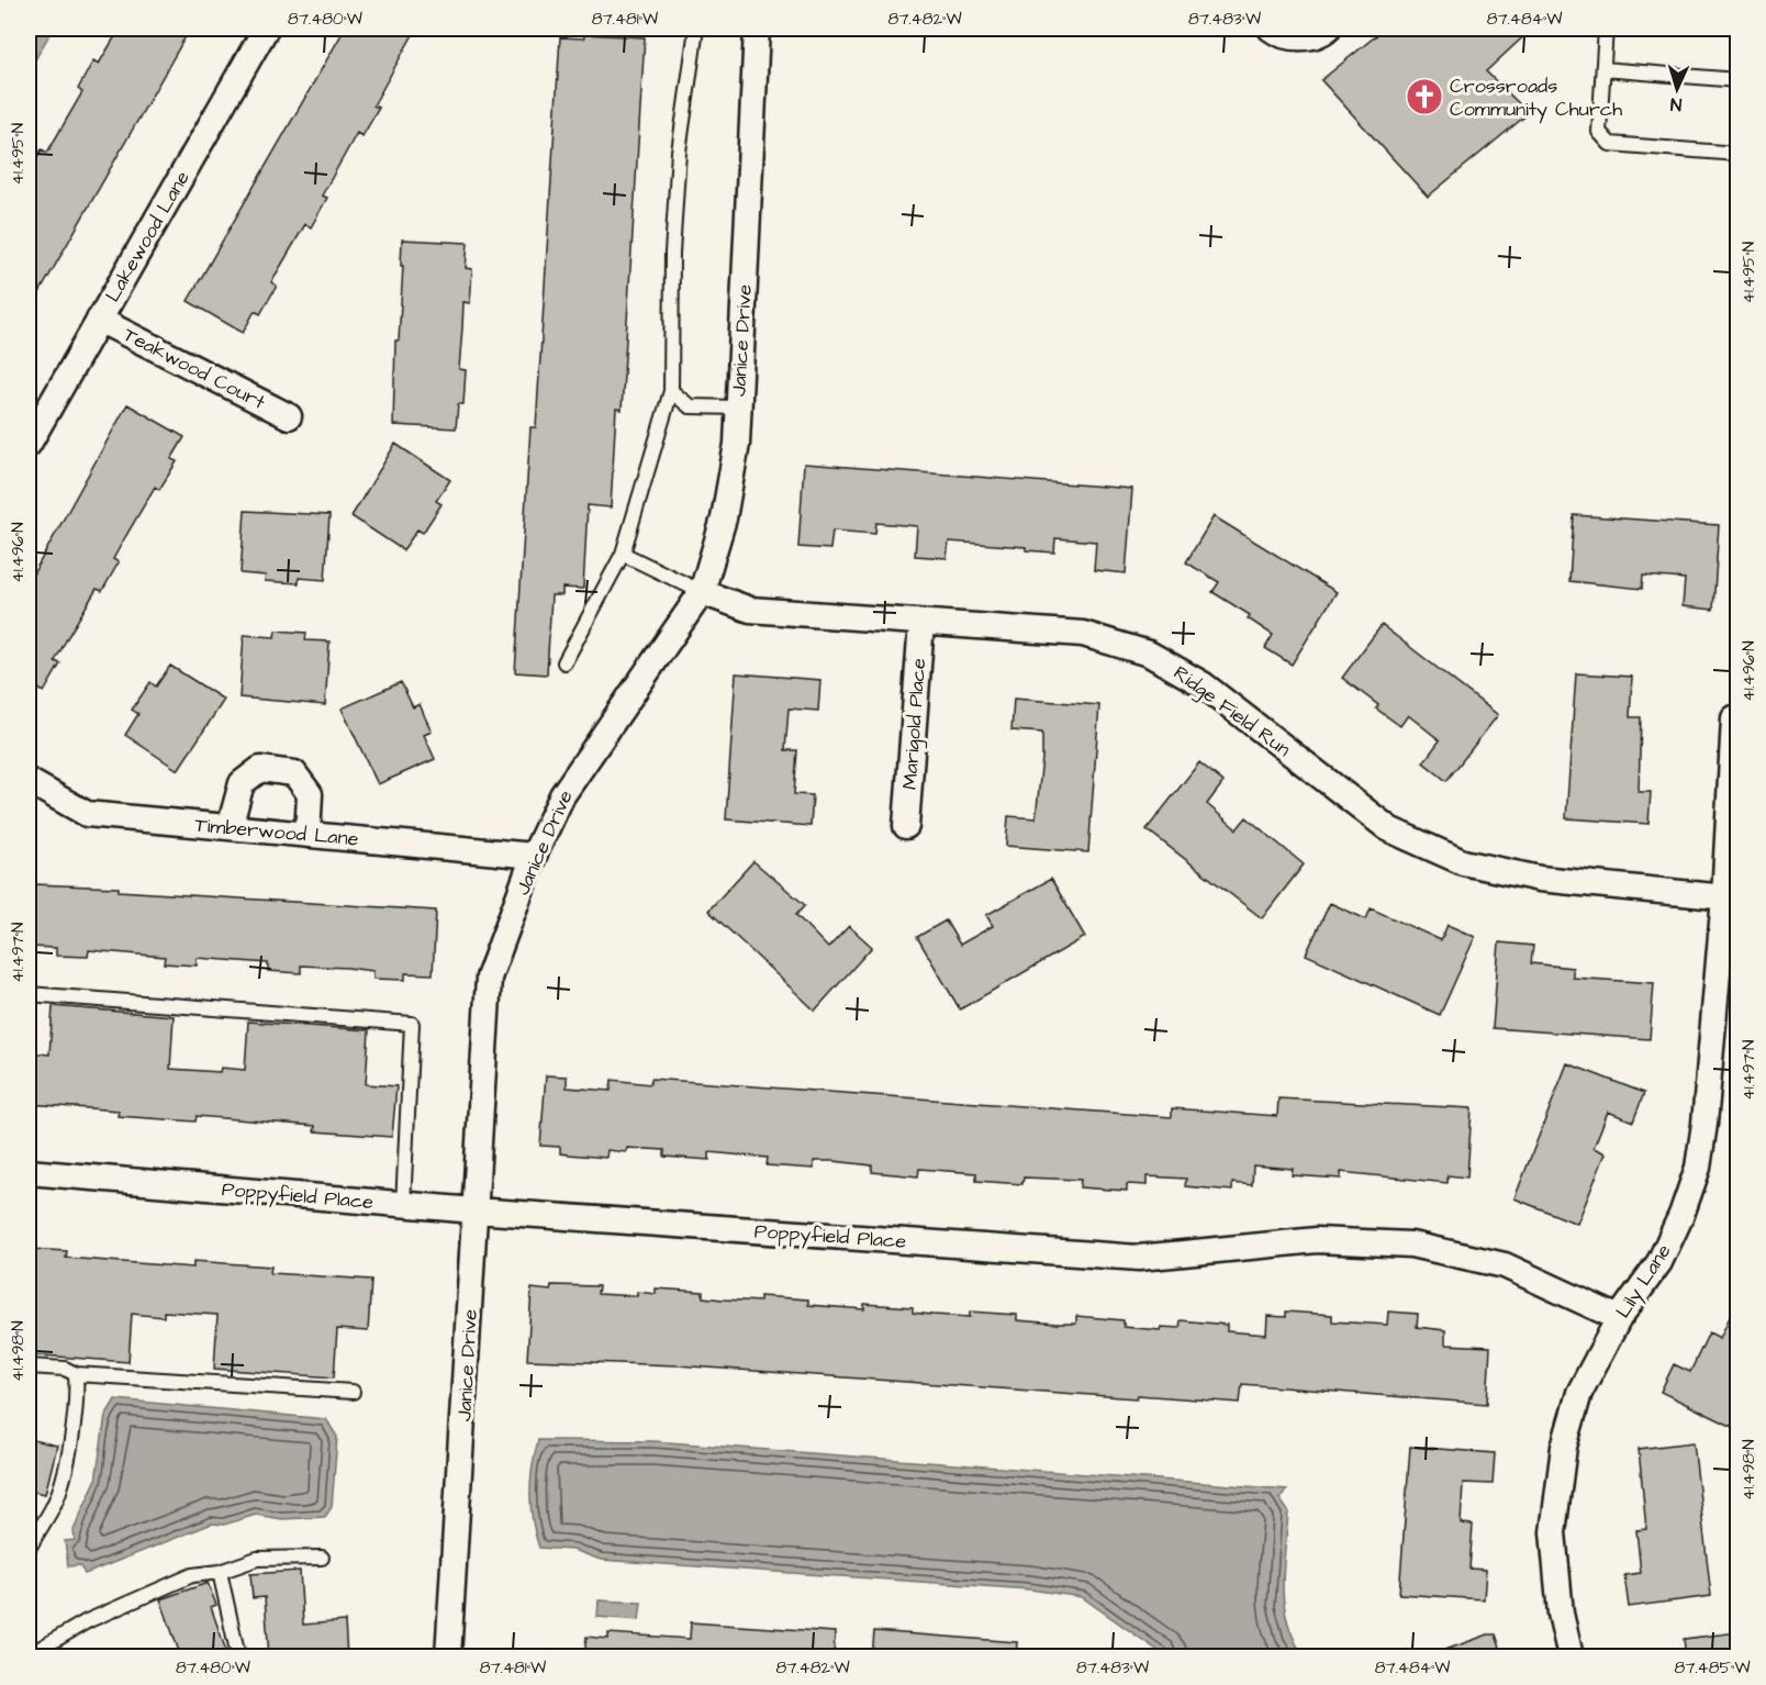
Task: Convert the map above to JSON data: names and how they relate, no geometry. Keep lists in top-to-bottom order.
{
  "streets": {
    "street": [
      "Lakewood Lane",
      "Janice Drive",
      "Teakwood Court",
      "Ridge Field Run",
      "Marigold Place",
      "Timberwood Lane",
      "Poppyfield Place",
      "Lily Lane"
    ]
  },
  "crossings": [
    ["Lakewood Lane", "Teakwood Court"],
    ["Janice Drive", "Ridge Field Run"],
    ["Janice Drive", "Timberwood Lane"],
    ["Janice Drive", "Poppyfield Place"],
    ["Ridge Field Run", "Marigold Place"],
    ["Ridge Field Run", "Lily Lane"],
    ["Poppyfield Place", "Lily Lane"]
  ],
  "places": {
    "church": ["Crossroads Community Church"]
  },
  "north": "bottom",
  "coordinates": [
    "87.480°W",
    "87.481°W",
    "87.482°W",
    "87.483°W",
    "87.484°W",
    "41.495°N",
    "41.496°N",
    "41.497°N",
    "41.498°N",
    "87.485°W"
  ]
}
